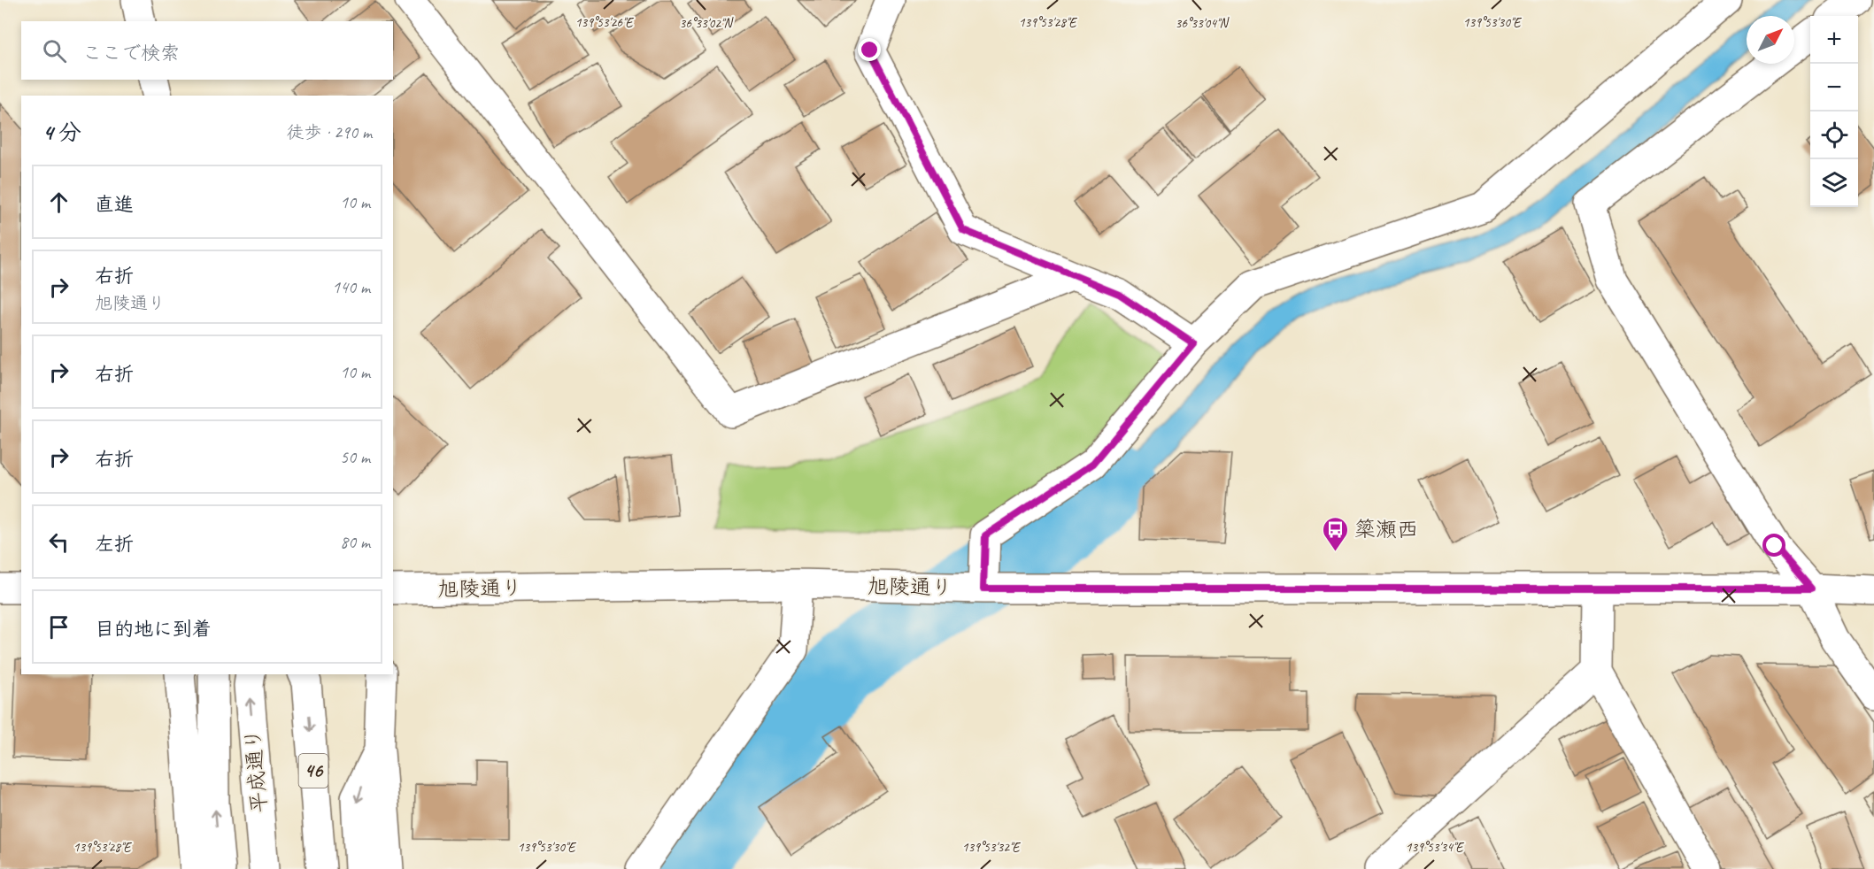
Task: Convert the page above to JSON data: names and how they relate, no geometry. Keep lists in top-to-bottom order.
{
  "streets": {
    "street": ["旭陵通り", "平成通り", "46"]
  },
  "places": {
    "bus stop": ["簗瀬西"]
  },
  "north": "top right",
  "page": {
    "map_buttons": ["+", "−"],
    "search": "ここで検索",
    "heading": ["4 分", "徒歩 · 290 m"],
    "list": [
      ["直進", "10 m"],
      ["右折", "旭陵通り", "140 m"],
      ["右折", "10 m"],
      ["右折", "50 m"],
      ["左折", "80 m"],
      "目的地に到着"
    ]
  },
  "coordinates": [
    "139°53'30\"E",
    "139°53'26\"E",
    "139°53'28\"E",
    "36°33'02\"N",
    "36°33'04\"N",
    "139°53'32\"E",
    "139°53'34\"E"
  ]
}
